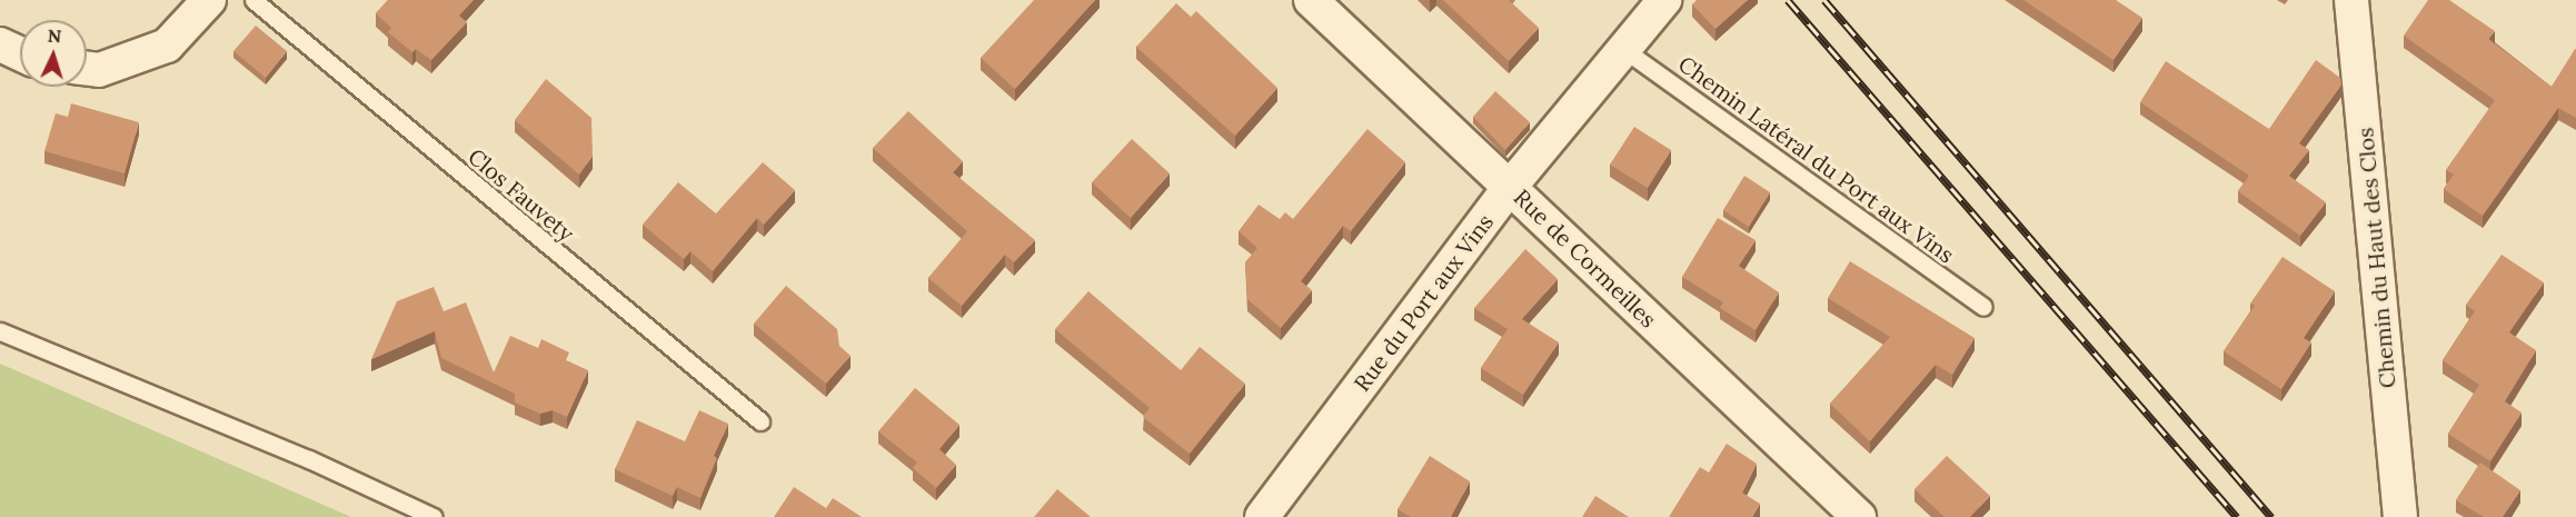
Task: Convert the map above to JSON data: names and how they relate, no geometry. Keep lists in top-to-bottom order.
{
  "streets": {
    "street": ["Rue de Cormeilles", "Chemin du Haut des Clos", "Rue du Port aux Vins"],
    "lane": ["Chemin Latéral du Port aux Vins", "Clos Fauvety"]
  },
  "crossings": [
    ["Chemin Latéral du Port aux Vins", "Rue du Port aux Vins"],
    ["Rue de Cormeilles", "Rue du Port aux Vins"]
  ],
  "north": "top"
}
